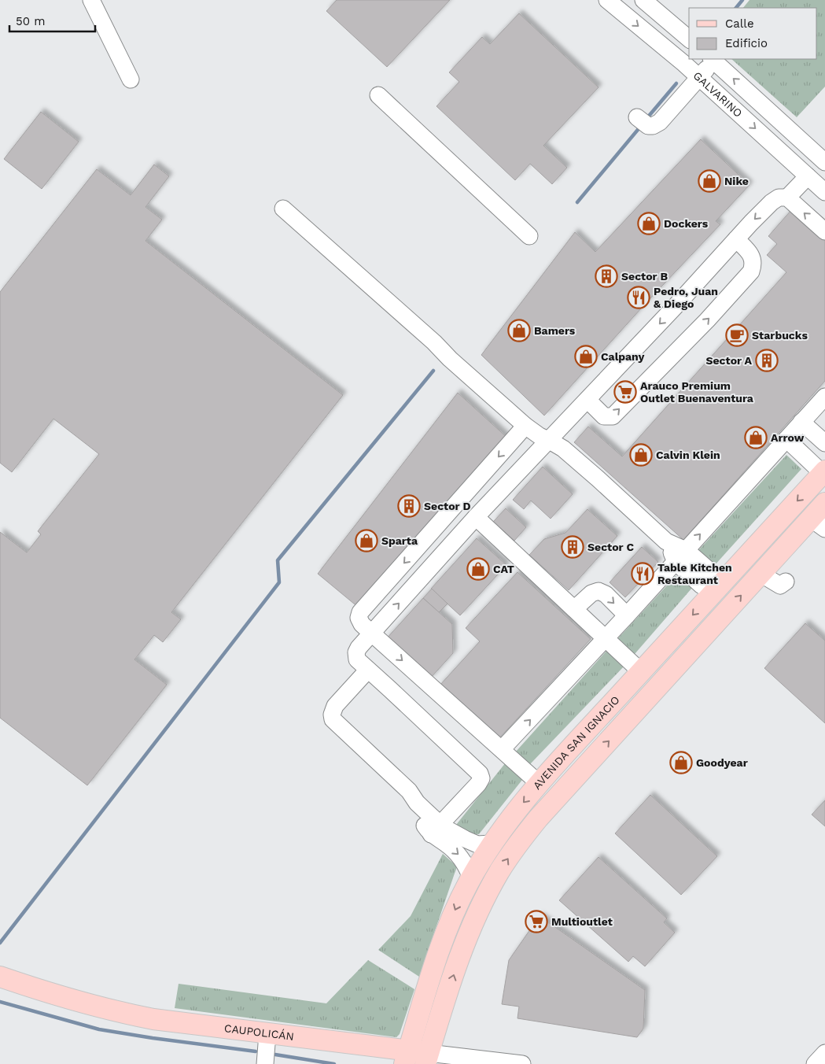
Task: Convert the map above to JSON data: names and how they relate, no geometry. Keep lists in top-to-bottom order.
{
  "streets": {
    "main road": ["AVENIDA SAN IGNACIO", "CAUPOLICÁN"],
    "street": ["GALVARINO"]
  },
  "crossings": [
    ["AVENIDA SAN IGNACIO", "CAUPOLICÁN"]
  ],
  "places": {
    "shop": [
      "Nike",
      "Dockers",
      "Bamers",
      "Calpany",
      "Arrow",
      "Calvin Klein",
      "Sparta",
      "CAT",
      "Goodyear"
    ],
    "building": [
      "Sector B",
      "Sector A",
      "Sector D",
      "Sector C"
    ],
    "restaurant": ["Pedro, Juan & Diego", "Table Kitchen Restaurant"],
    "cafe": ["Starbucks"],
    "supermarket": ["Arauco Premium Outlet Buenaventura", "Multioutlet"]
  },
  "legend": ["Calle", "Edificio"],
  "scale_bar": "50 m"
}
